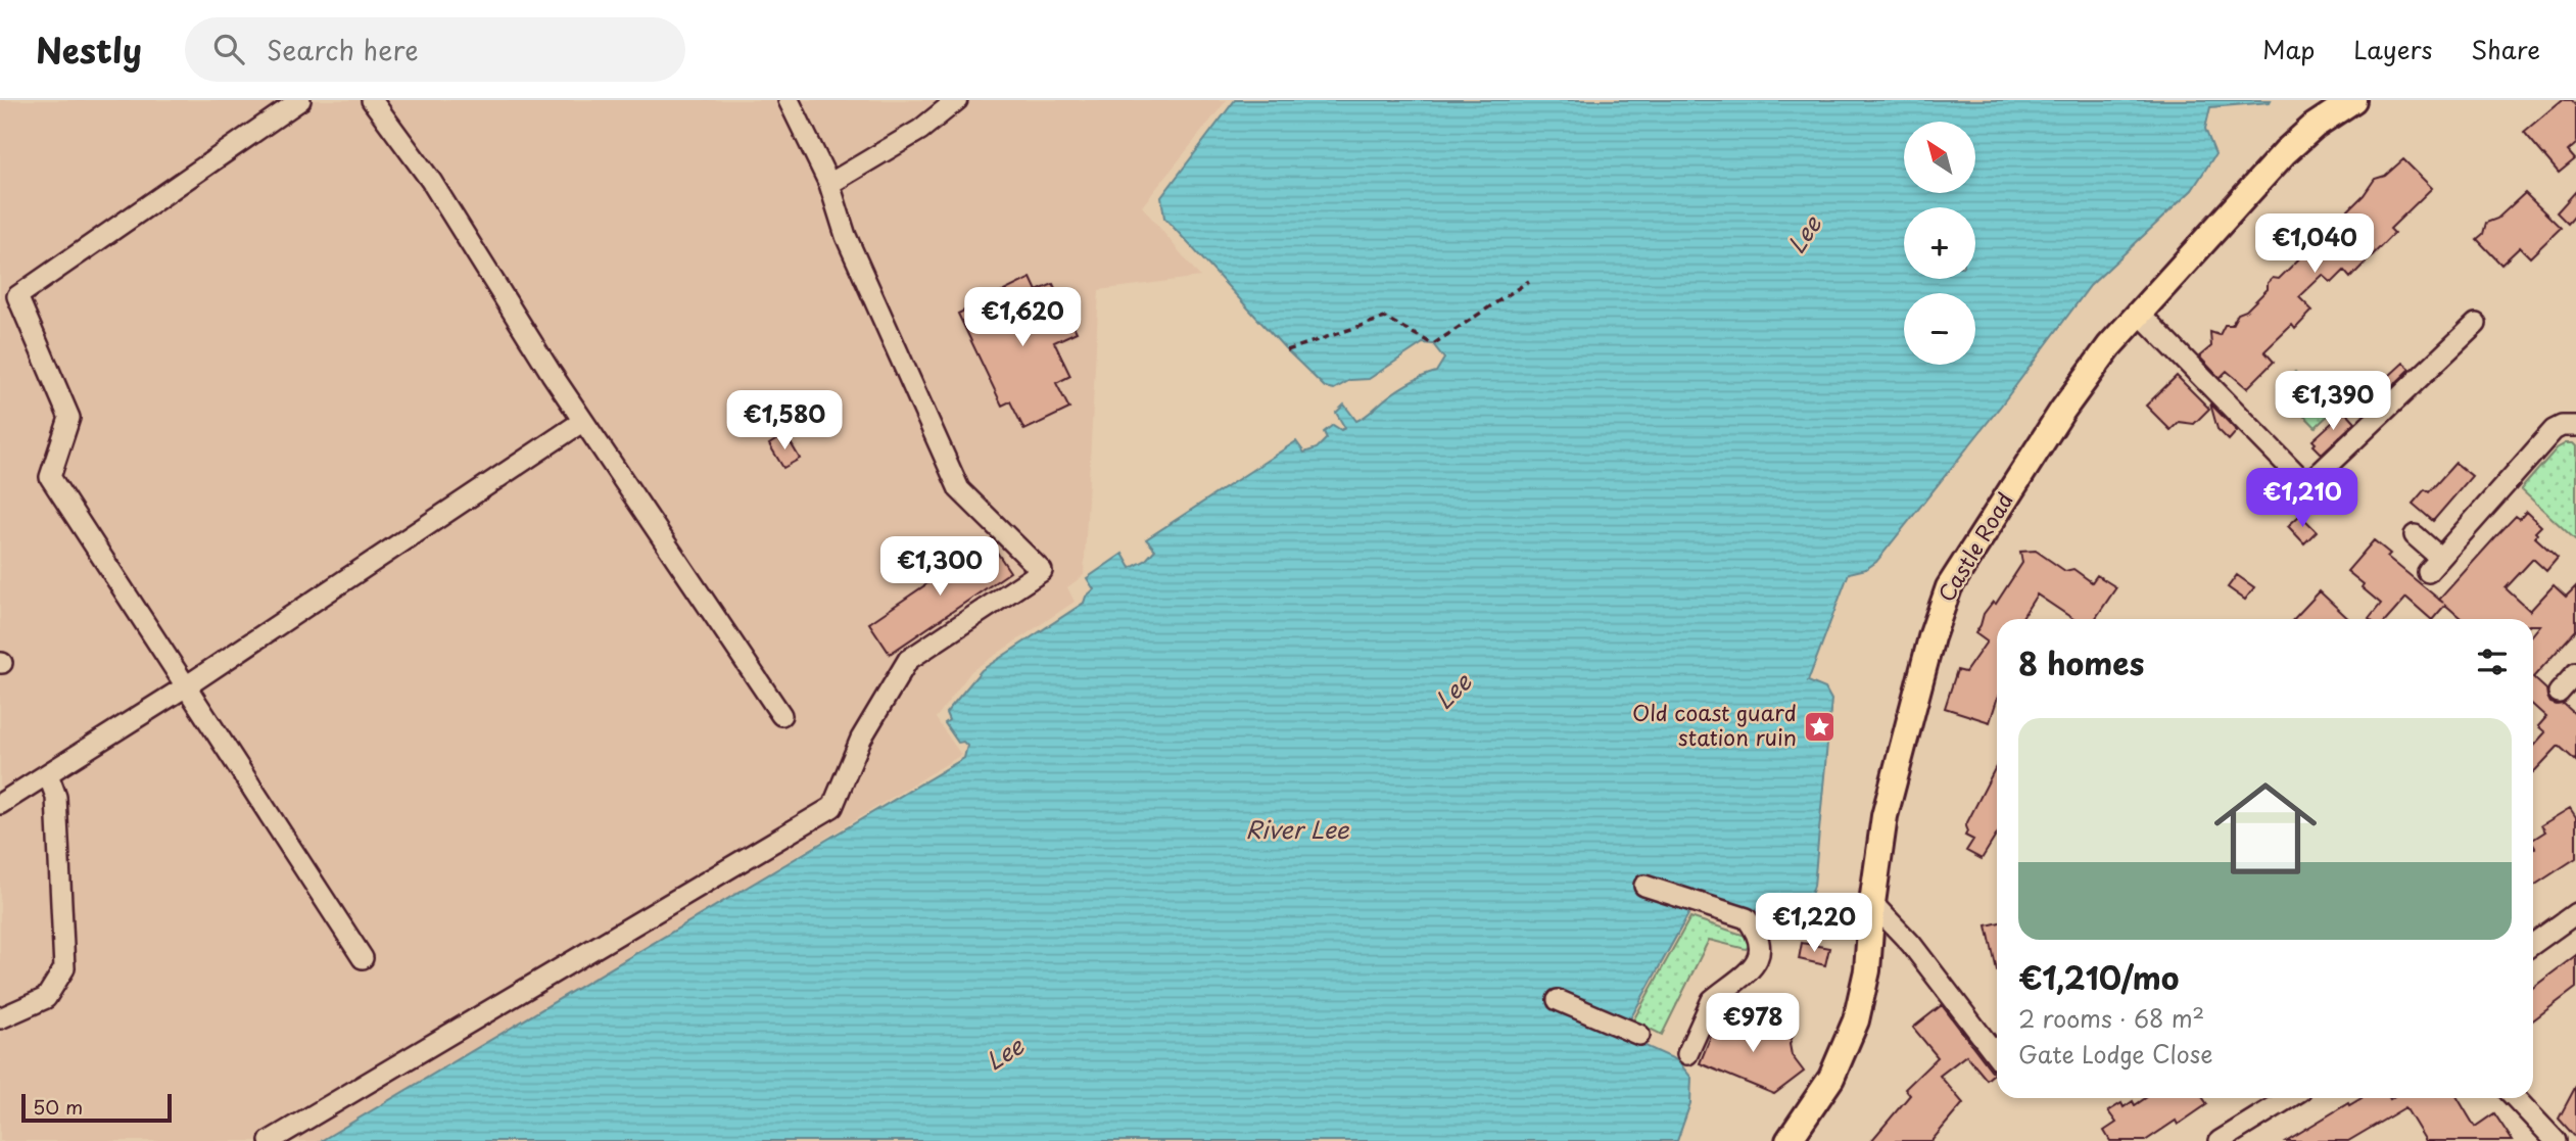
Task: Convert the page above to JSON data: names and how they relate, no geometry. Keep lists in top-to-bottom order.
{
  "streets": {
    "main road": ["Castle Road"]
  },
  "water": ["Lee", "River Lee"],
  "places": {
    "place": ["Old coast guard station ruin"]
  },
  "scale_bar": "50 m",
  "north": "top left",
  "page": {
    "header": "Nestly",
    "search": "Search here",
    "nav": ["Map", "Layers", "Share"],
    "map_buttons": ["+", "−"],
    "price": [
      "€1,040",
      "€1,620",
      "€1,390",
      "€1,580",
      "€1,210",
      "€1,300",
      "€1,220",
      "€978"
    ],
    "heading": "8 homes",
    "list": [
      {
        "name": "€1,210/mo",
        "note": "2 rooms · 68 m² · Gate Lodge Close"
      }
    ],
    "scale": "50 m"
  }
}
